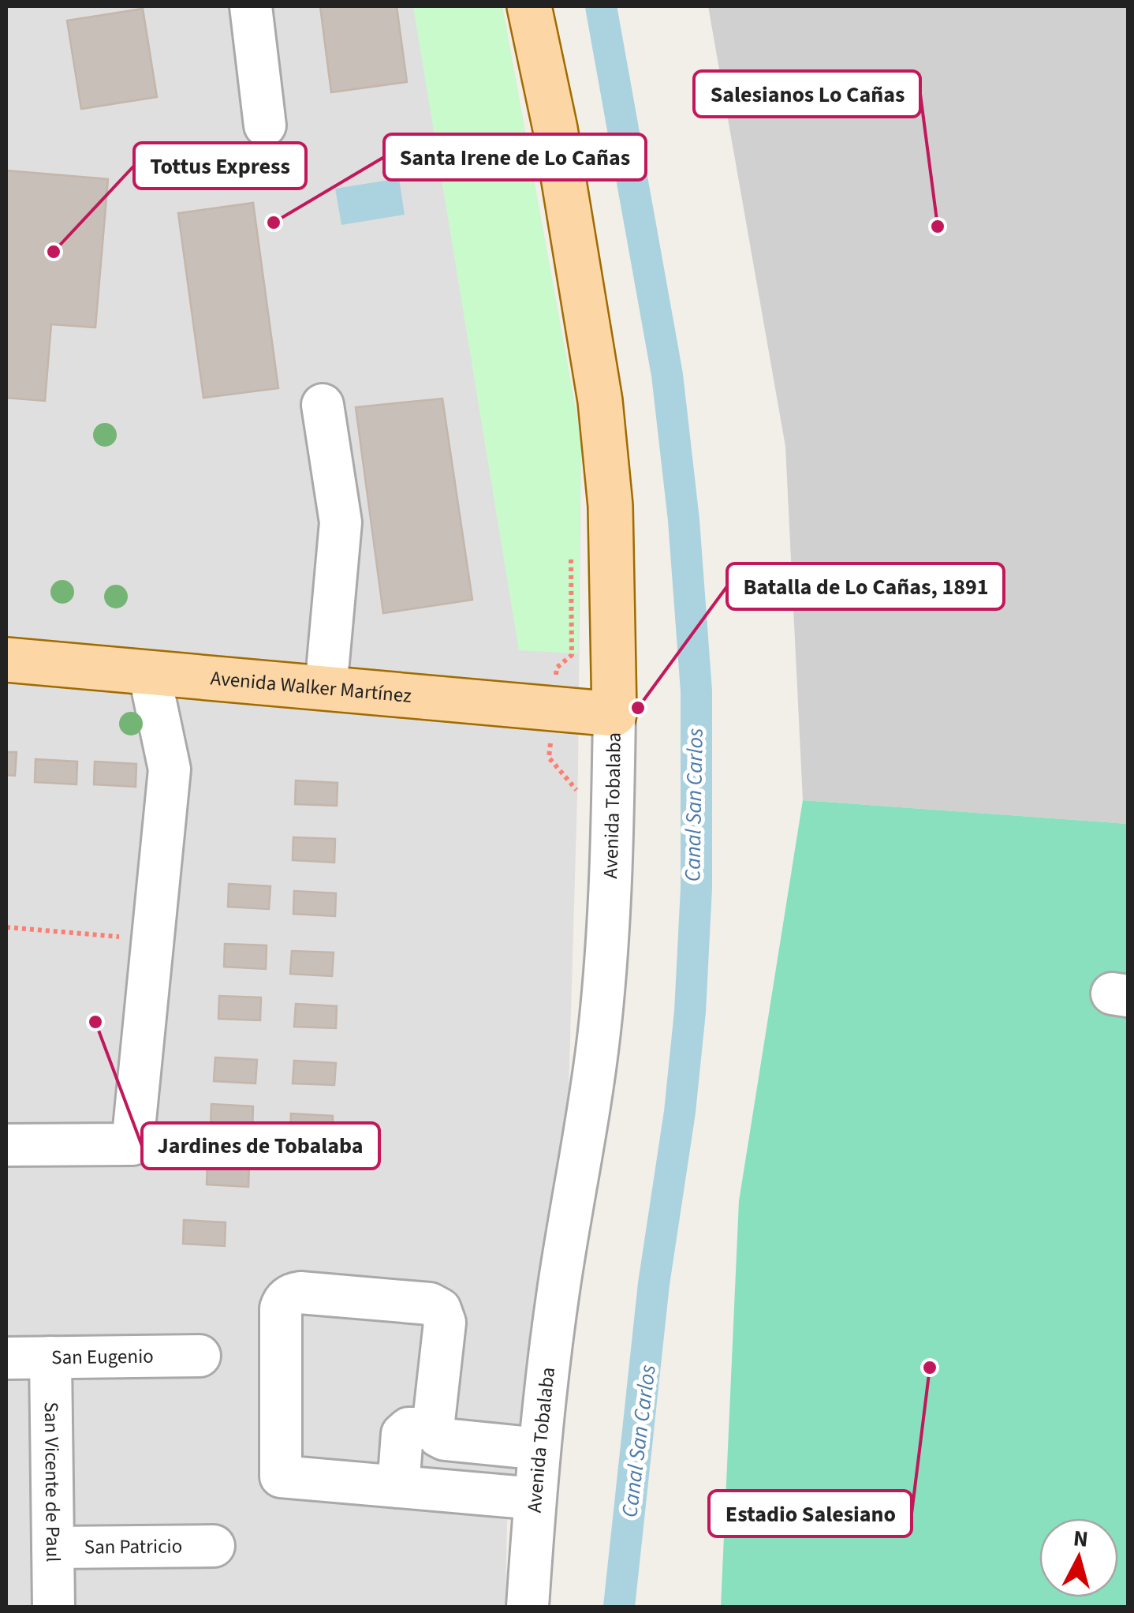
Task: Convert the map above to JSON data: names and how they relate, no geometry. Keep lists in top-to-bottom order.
{
  "streets": {
    "main road": ["Avenida Walker Martínez", "Avenida Tobalaba"],
    "street": ["San Eugenio", "San Vicente de Paul", "San Patricio"]
  },
  "crossings": [
    ["Avenida Walker Martínez", "Avenida Tobalaba"],
    ["San Eugenio", "San Vicente de Paul"],
    ["San Vicente de Paul", "San Patricio"]
  ],
  "water": ["Canal San Carlos"],
  "places": [
    "Santa Irene de Lo Cañas",
    "Salesianos Lo Cañas",
    "Tottus Express",
    "Batalla de Lo Cañas, 1891",
    "Jardines de Tobalaba",
    "Estadio Salesiano"
  ],
  "north": "top"
}
